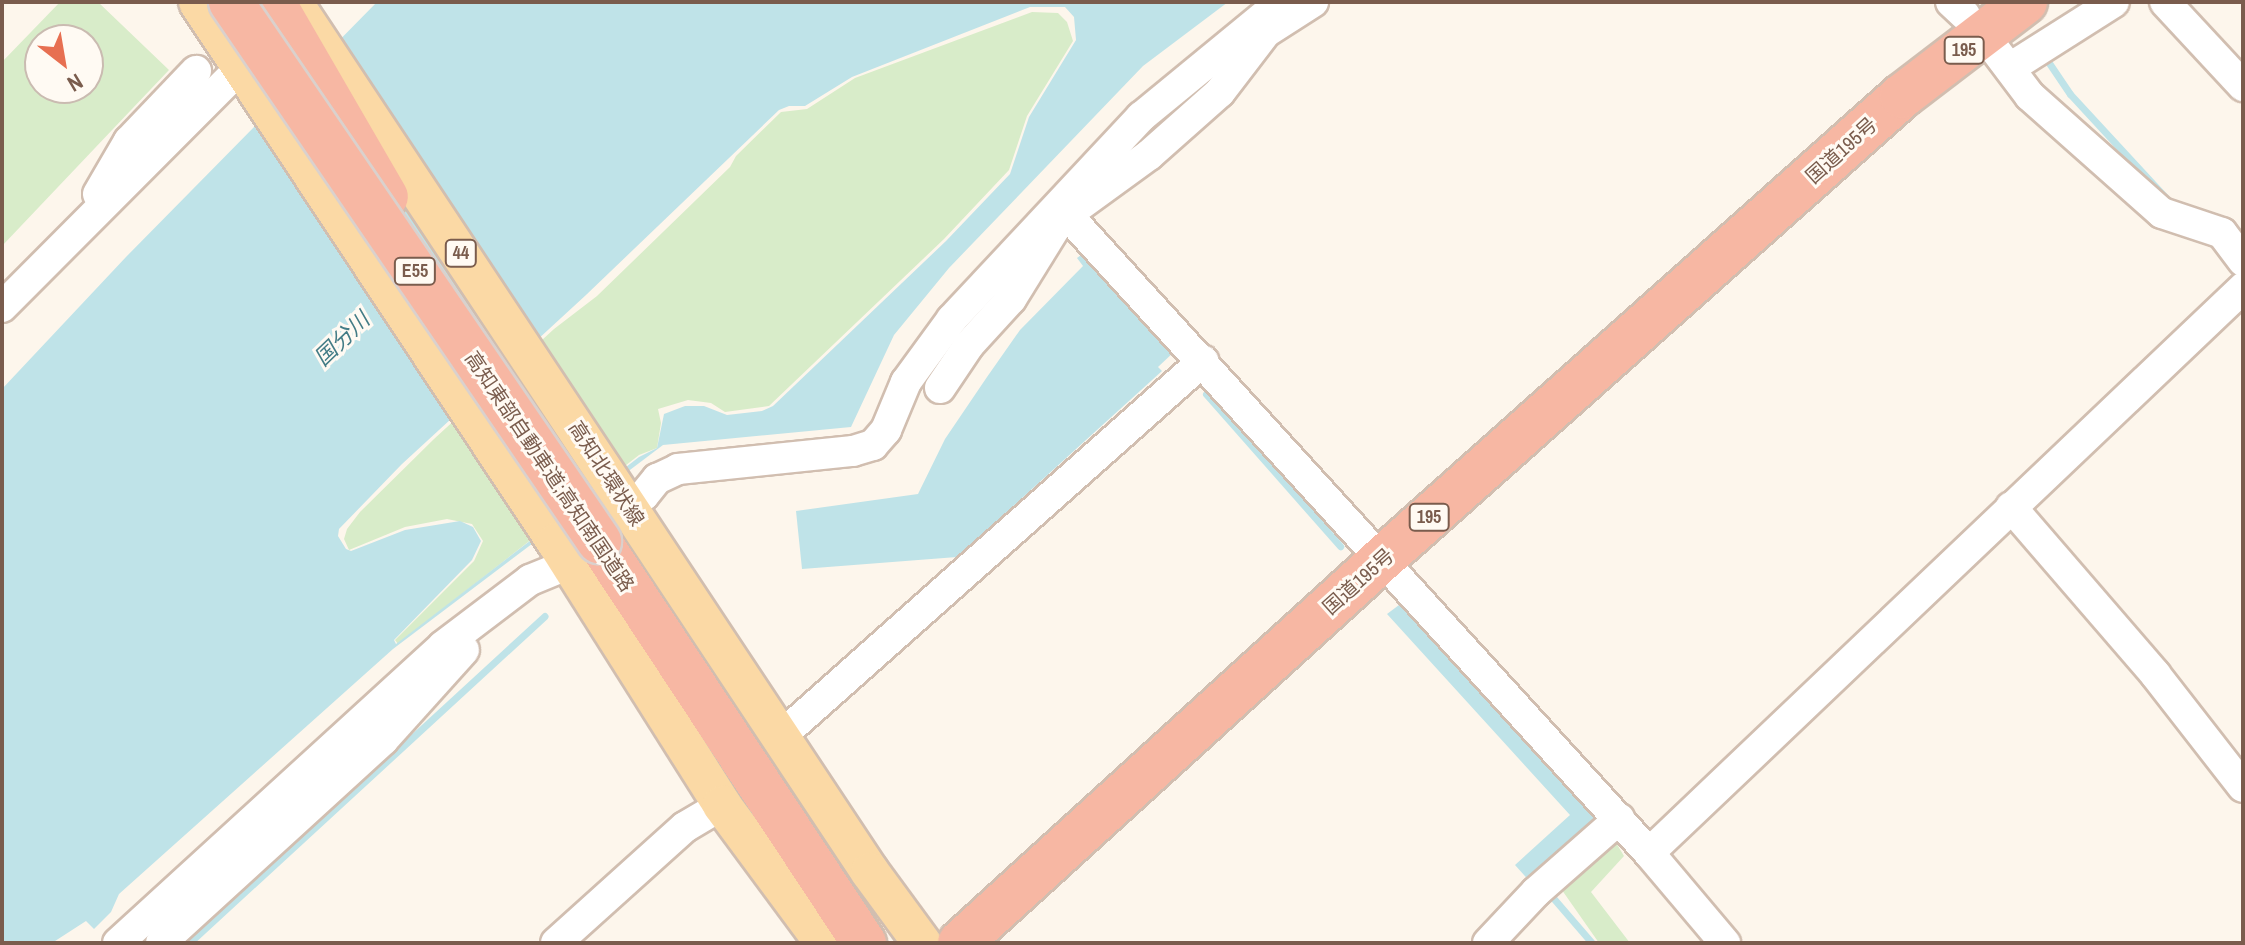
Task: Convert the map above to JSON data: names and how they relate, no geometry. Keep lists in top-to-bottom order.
{
  "streets": {
    "highway": [
      "195",
      "国道195号",
      "E55",
      "高知東部自動車道;高知南国道路"
    ],
    "main road": ["44", "高知北環状線"]
  },
  "water": ["国分川"],
  "north": "bottom right"
}
